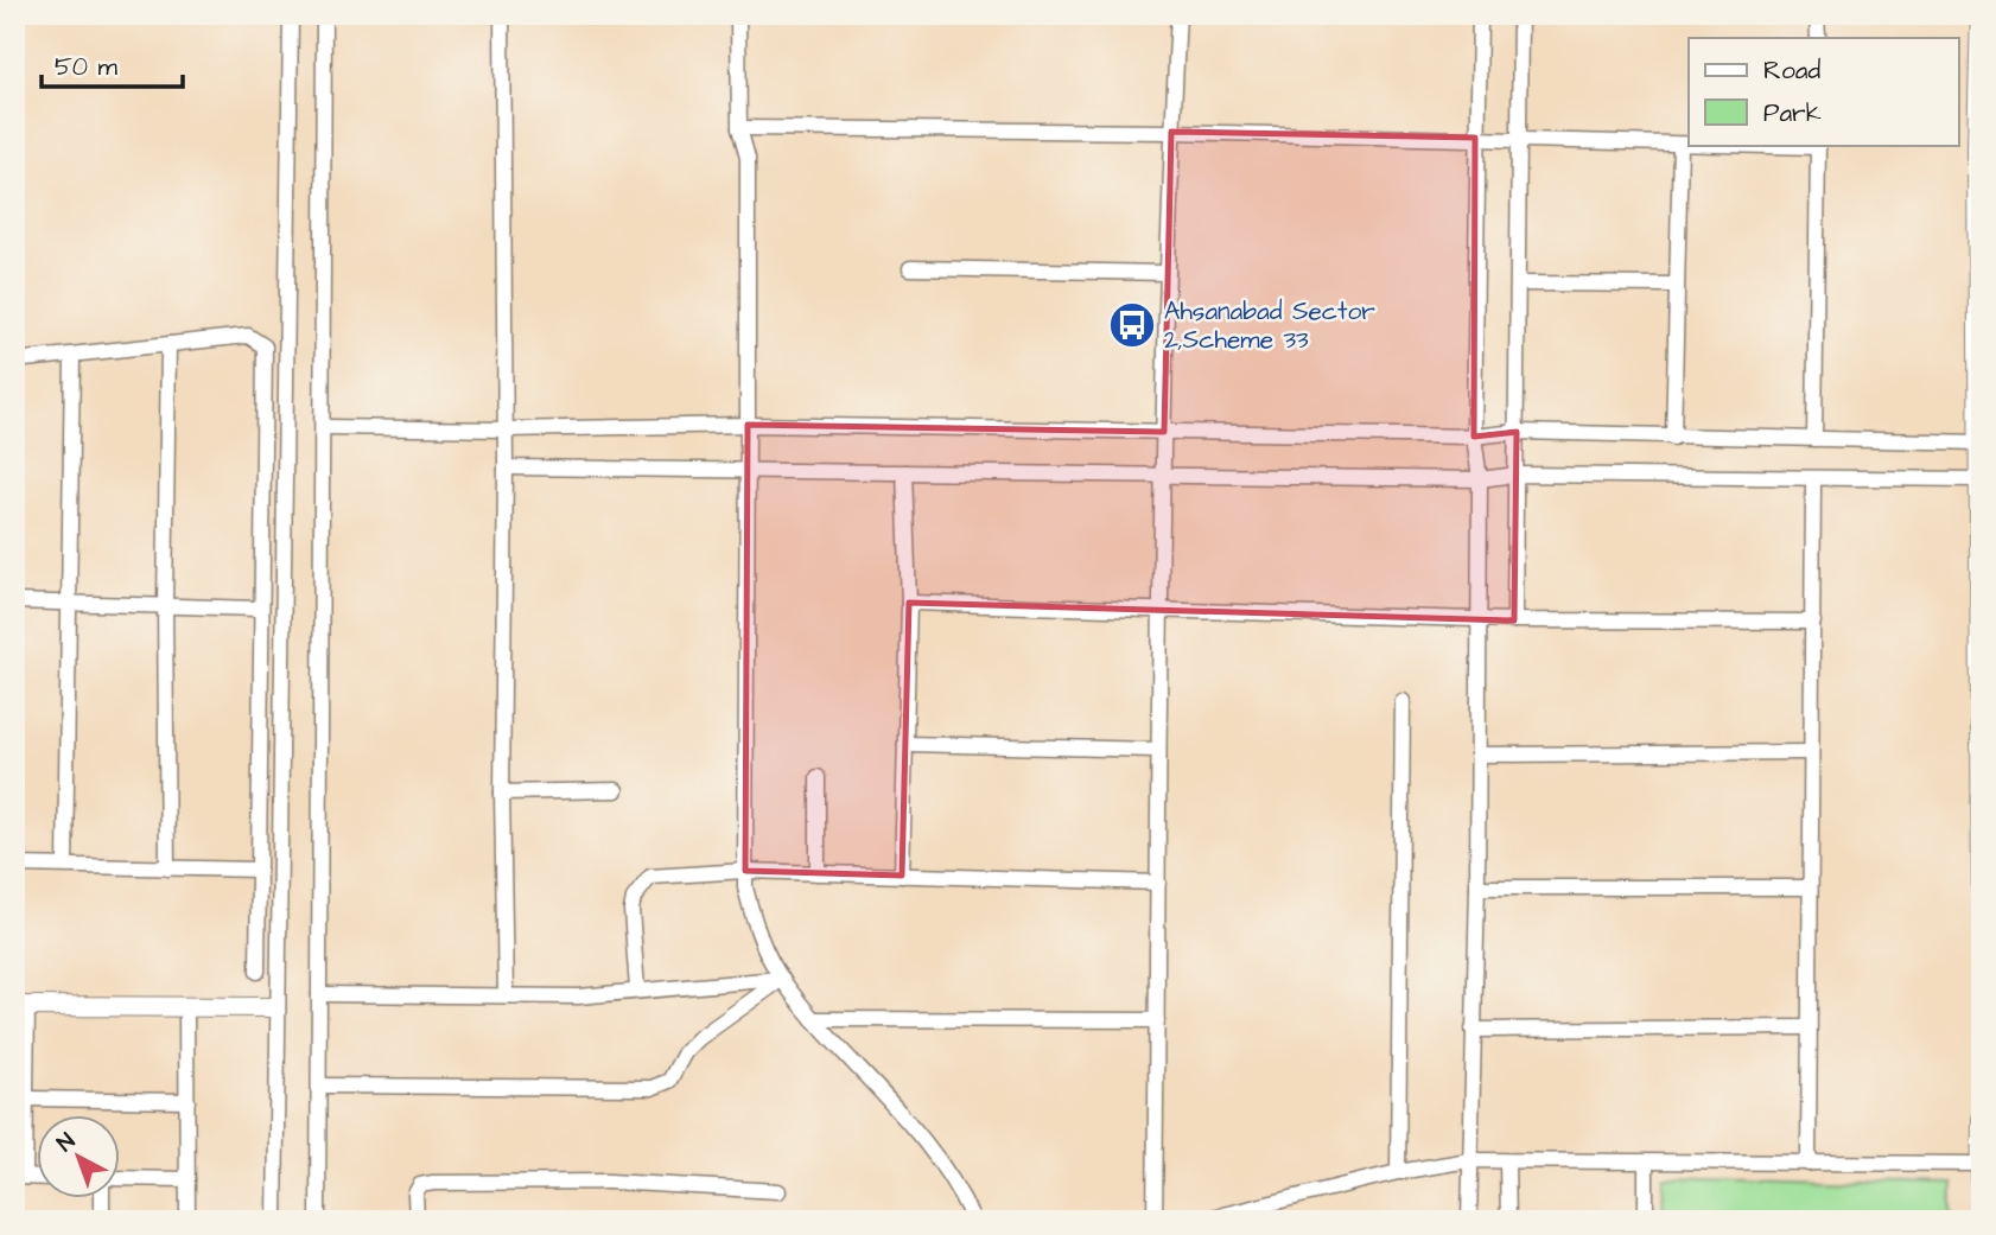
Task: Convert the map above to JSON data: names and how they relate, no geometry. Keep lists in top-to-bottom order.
{
  "places": {
    "bus stop": ["Ahsanabad Sector 2,Scheme 33"]
  },
  "legend": ["Road", "Park"],
  "scale_bar": "50 m",
  "north": "top left"
}
